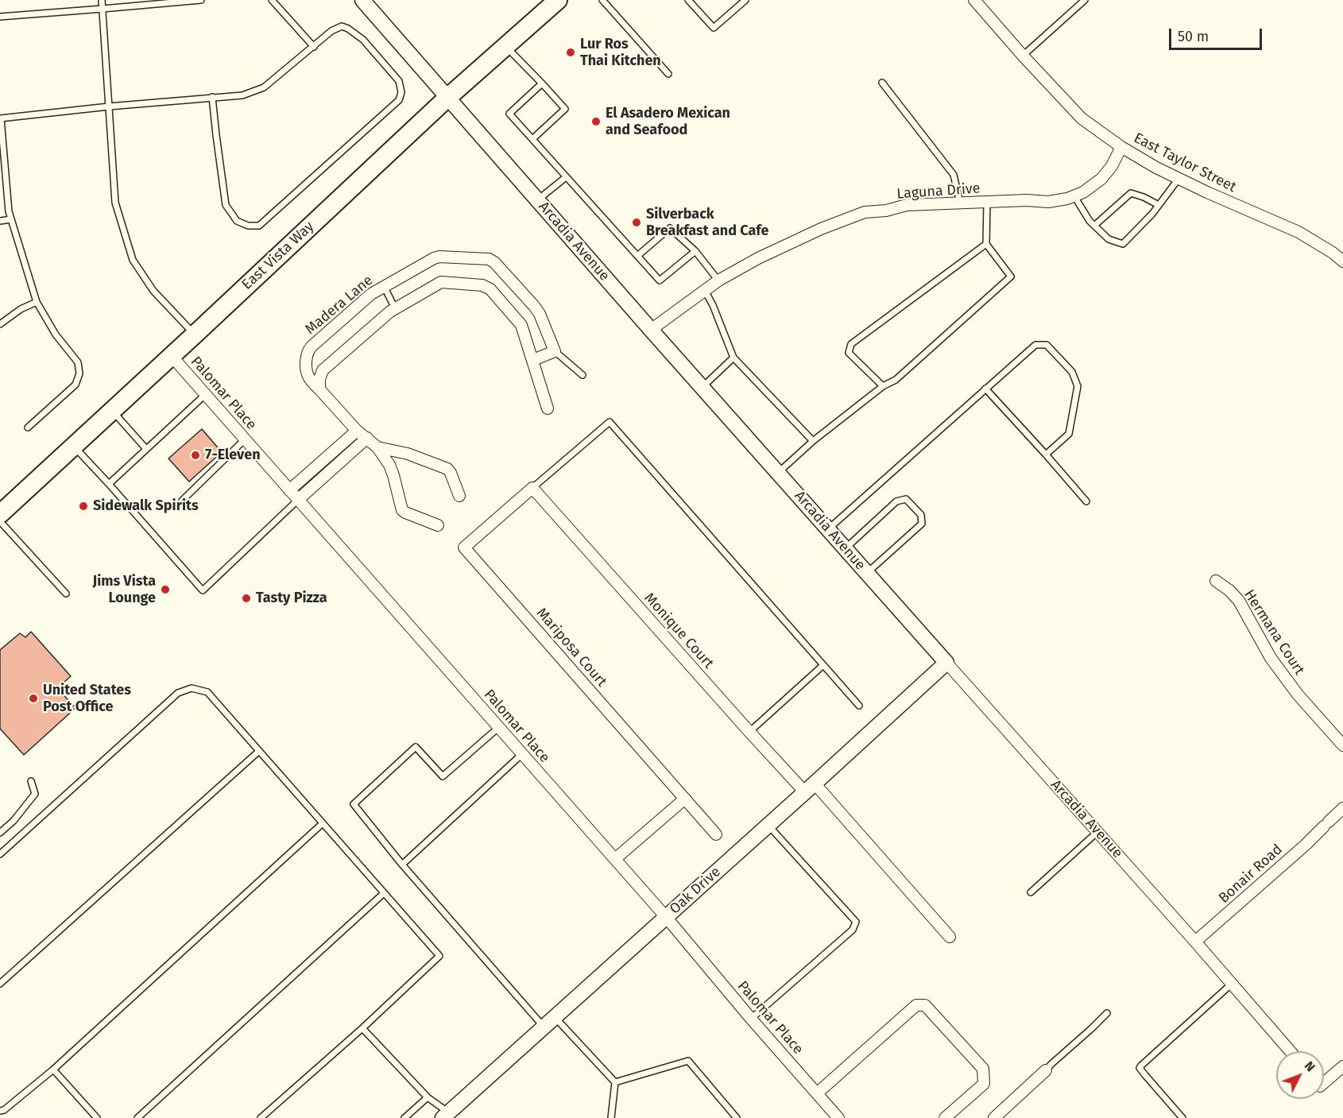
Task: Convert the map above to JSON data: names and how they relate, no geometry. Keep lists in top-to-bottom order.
{
  "streets": {
    "main road": ["East Vista Way"],
    "street": [
      "East Taylor Street",
      "Laguna Drive",
      "Arcadia Avenue",
      "Madera Lane",
      "Palomar Place",
      "Monique Court",
      "Hermana Court",
      "Mariposa Court",
      "Bonair Road",
      "Oak Drive"
    ]
  },
  "crossings": [
    ["East Taylor Street", "Laguna Drive"],
    ["Laguna Drive", "Arcadia Avenue"],
    ["Arcadia Avenue", "East Vista Way"],
    ["Arcadia Avenue", "Bonair Road"],
    ["Arcadia Avenue", "Oak Drive"],
    ["East Vista Way", "Palomar Place"],
    ["Palomar Place", "Oak Drive"],
    ["Monique Court", "Mariposa Court"],
    ["Monique Court", "Oak Drive"]
  ],
  "places": [
    "Lur Ros Thai Kitchen",
    "El Asadero Mexican and Seafood",
    "Silverback Breakfast and Cafe",
    "7-Eleven",
    "Sidewalk Spirits",
    "Jims Vista Lounge",
    "Tasty Pizza",
    "United States Post Office"
  ],
  "scale_bar": "50 m",
  "north": "top right"
}
